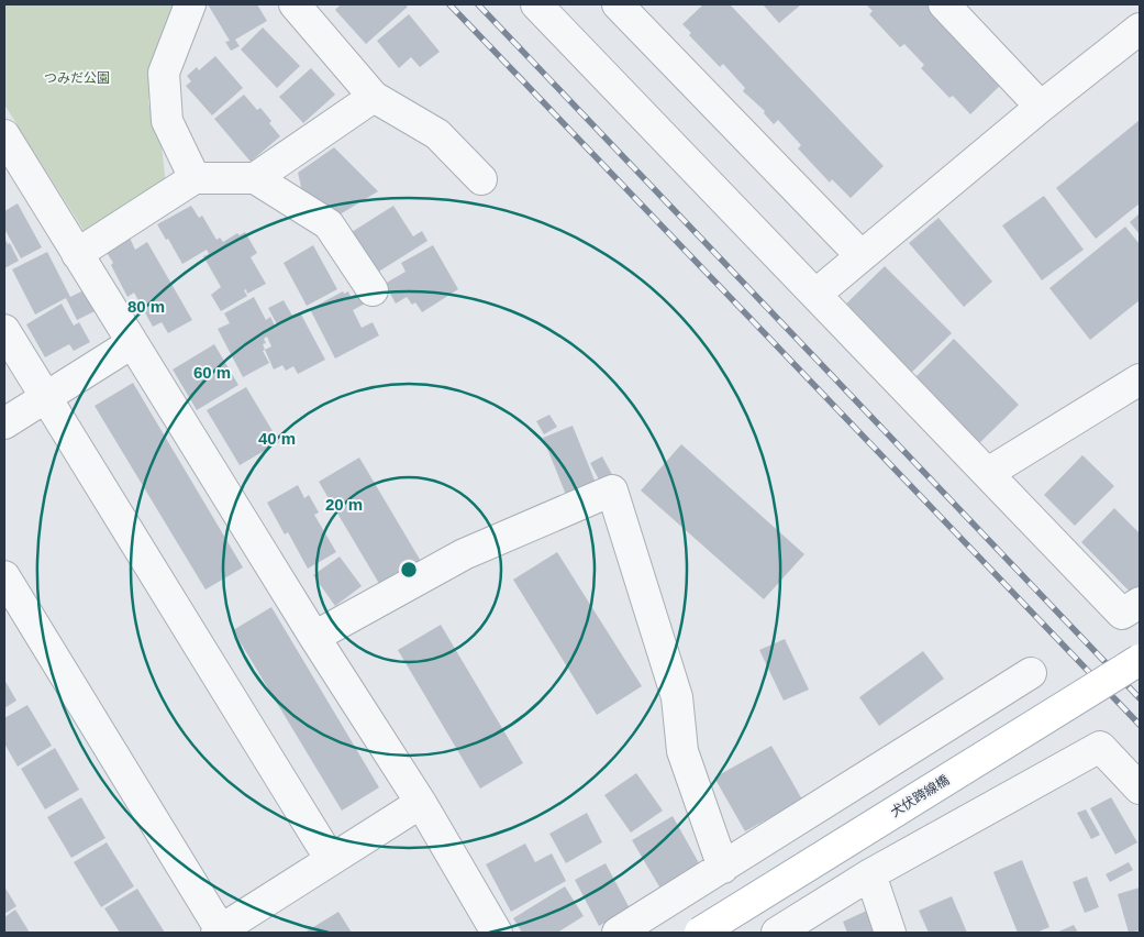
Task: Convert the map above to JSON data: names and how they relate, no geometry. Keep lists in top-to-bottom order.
{
  "streets": {
    "main road": ["犬伏跨線橋"]
  },
  "parks": ["つみだ公園"],
  "rings": [
    "80 m",
    "60 m",
    "40 m",
    "20 m"
  ]
}
